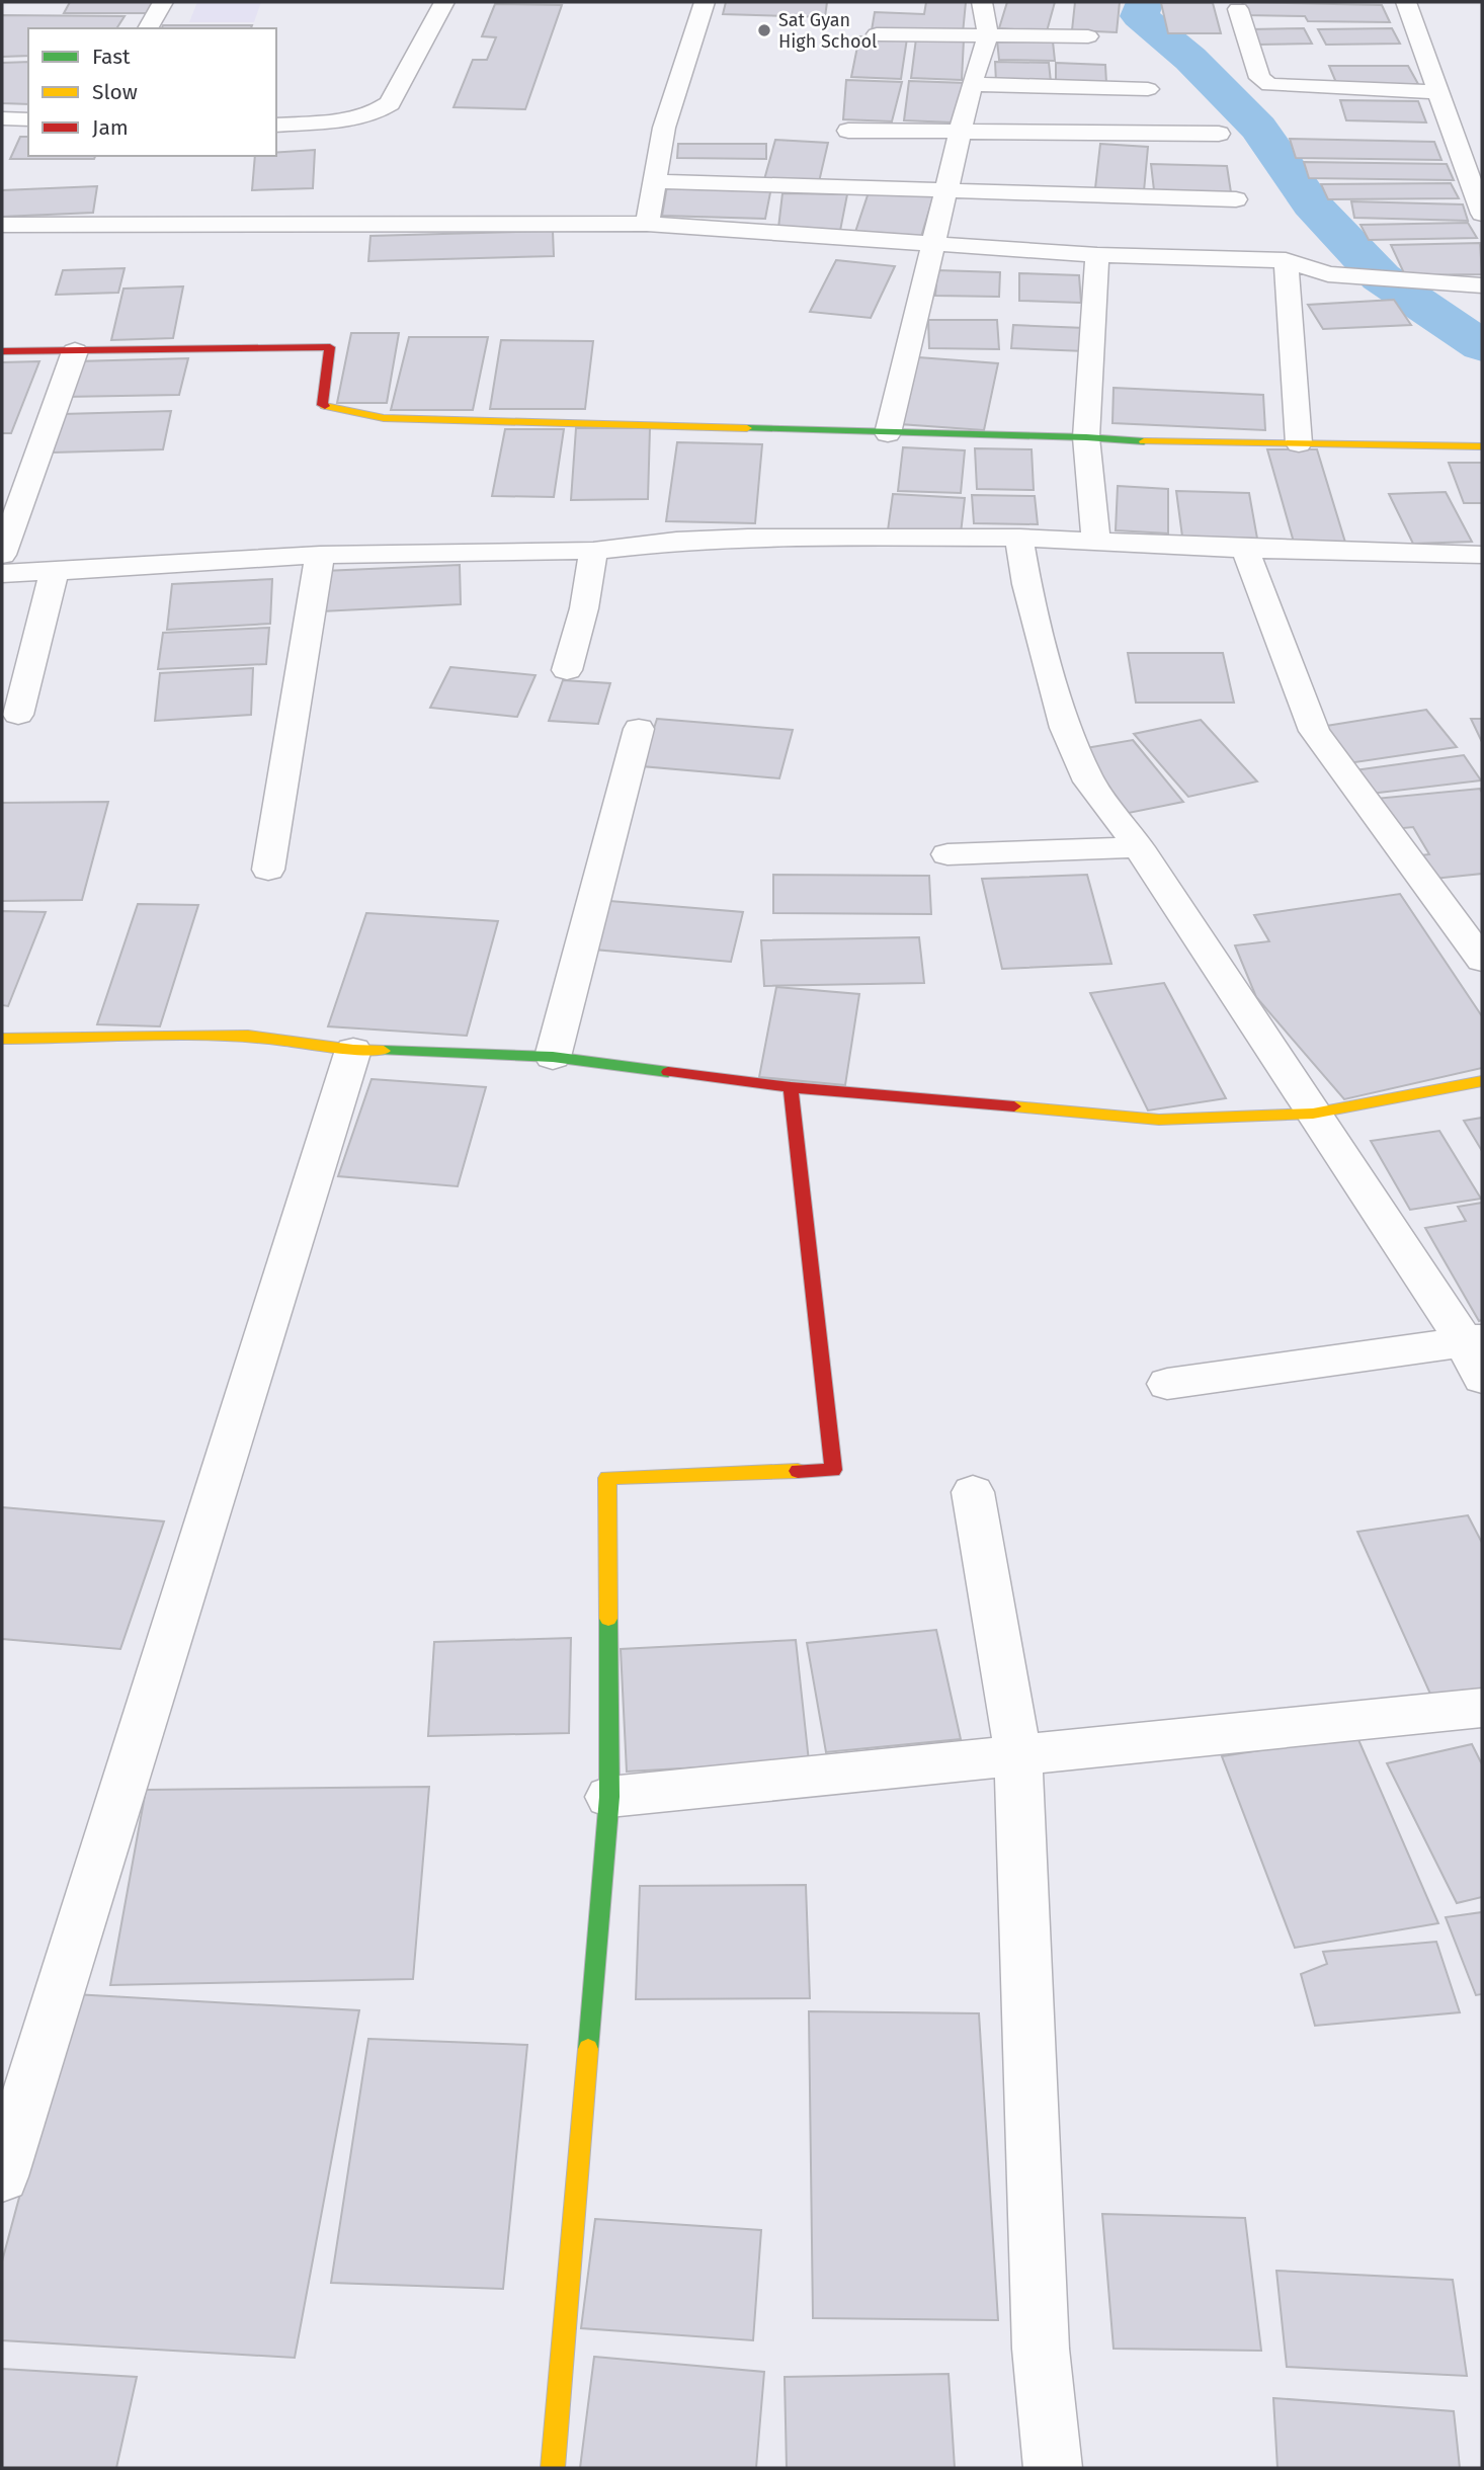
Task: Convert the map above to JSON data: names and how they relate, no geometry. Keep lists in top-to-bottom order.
{
  "places": ["Sat Gyan High School"],
  "legend": ["Fast", "Slow", "Jam"]
}
